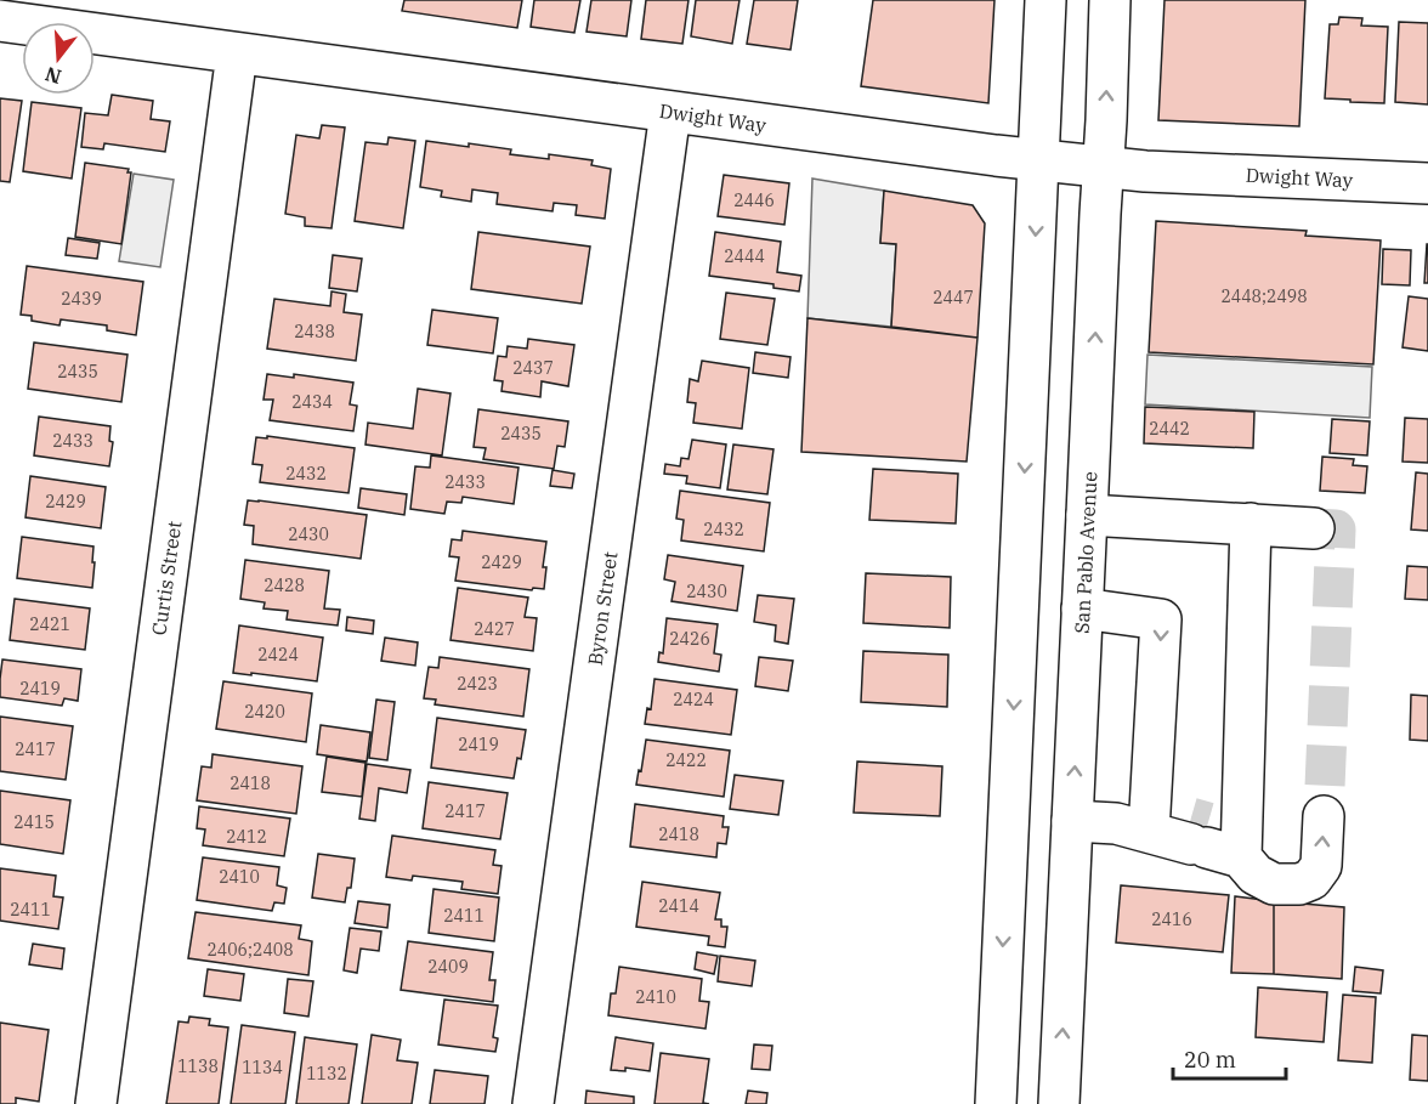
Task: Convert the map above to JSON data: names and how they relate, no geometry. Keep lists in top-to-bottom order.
{
  "streets": {
    "street": [
      "Dwight Way",
      "San Pablo Avenue",
      "Curtis Street",
      "Byron Street"
    ]
  },
  "crossings": [
    ["Dwight Way", "San Pablo Avenue"],
    ["Dwight Way", "Curtis Street"],
    ["Dwight Way", "Byron Street"]
  ],
  "house_numbers": [
    "2446",
    "2444",
    "2448;2498",
    "2447",
    "2439",
    "2438",
    "2437",
    "2435",
    "2434",
    "2442",
    "2435",
    "2433",
    "2432",
    "2433",
    "2429",
    "2432",
    "2430",
    "2429",
    "2428",
    "2430",
    "2421",
    "2427",
    "2426",
    "2424",
    "2423",
    "2419",
    "2424",
    "2420",
    "2419",
    "2417",
    "2422",
    "2418",
    "2417",
    "2415",
    "2418",
    "2412",
    "2410",
    "2414",
    "2411",
    "2411",
    "2416",
    "2406;2408",
    "2409",
    "2410",
    "1138",
    "1134",
    "1132"
  ],
  "scale_bar": "20 m",
  "north": "bottom"
}
